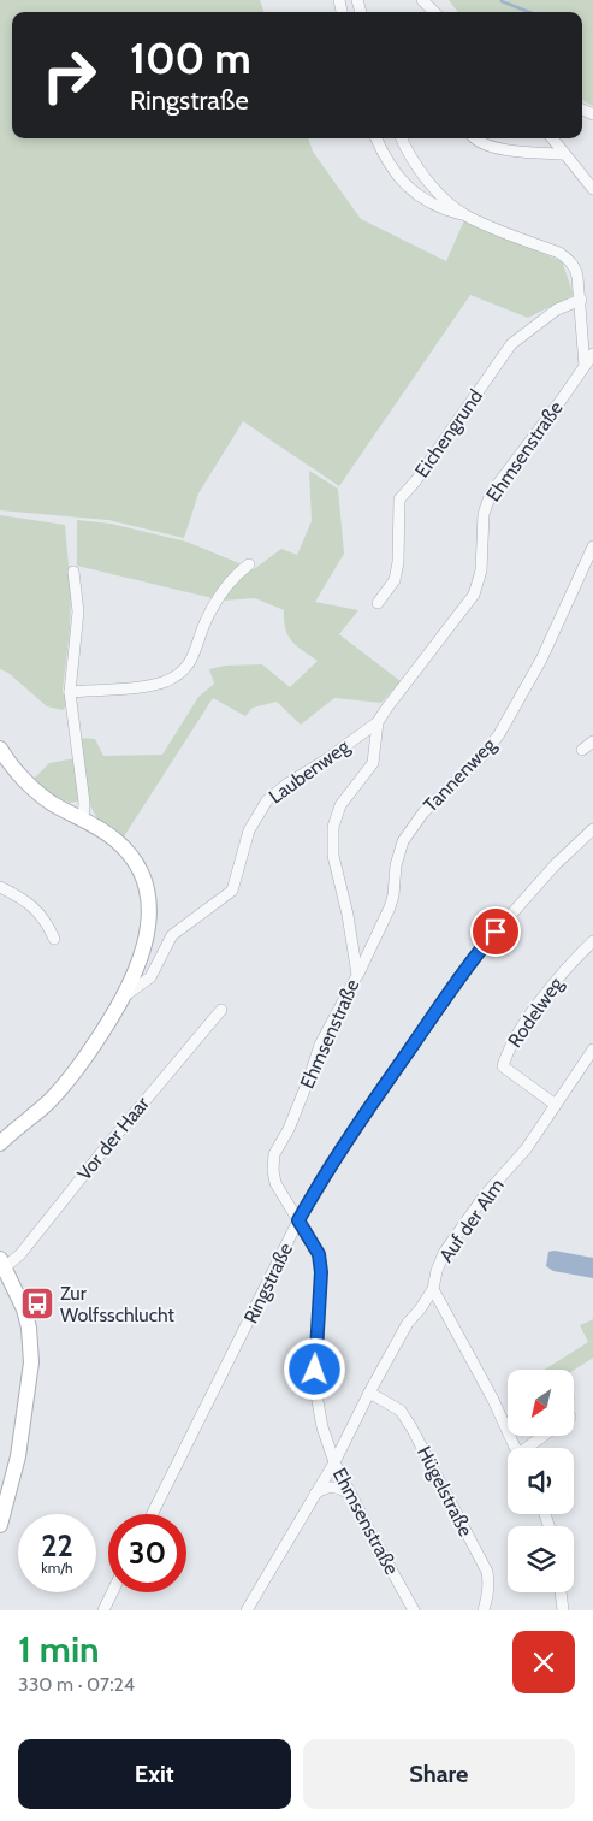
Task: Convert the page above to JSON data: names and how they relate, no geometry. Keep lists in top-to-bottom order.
{
  "streets": {
    "street": [
      "Eichengrund",
      "Ehmsenstraße",
      "Laubenweg",
      "Tannenweg",
      "Rodelweg",
      "Vor der Haar",
      "Auf der Alm",
      "Ringstraße",
      "Hügelstraße"
    ]
  },
  "crossings": [
    ["Ehmsenstraße", "Laubenweg"],
    ["Ehmsenstraße", "Tannenweg"],
    ["Ehmsenstraße", "Auf der Alm"],
    ["Ehmsenstraße", "Ringstraße"],
    ["Rodelweg", "Auf der Alm"],
    ["Auf der Alm", "Hügelstraße"]
  ],
  "places": {
    "bus stop": ["Zur Wolfsschlucht"]
  },
  "north": "bottom left",
  "page": {
    "turn": ["100 m", "Ringstraße"],
    "speed": "22 km/h",
    "limit": "30",
    "heading": ["1 min", "330 m · 07:24"],
    "buttons": ["Exit", "Share"]
  }
}
